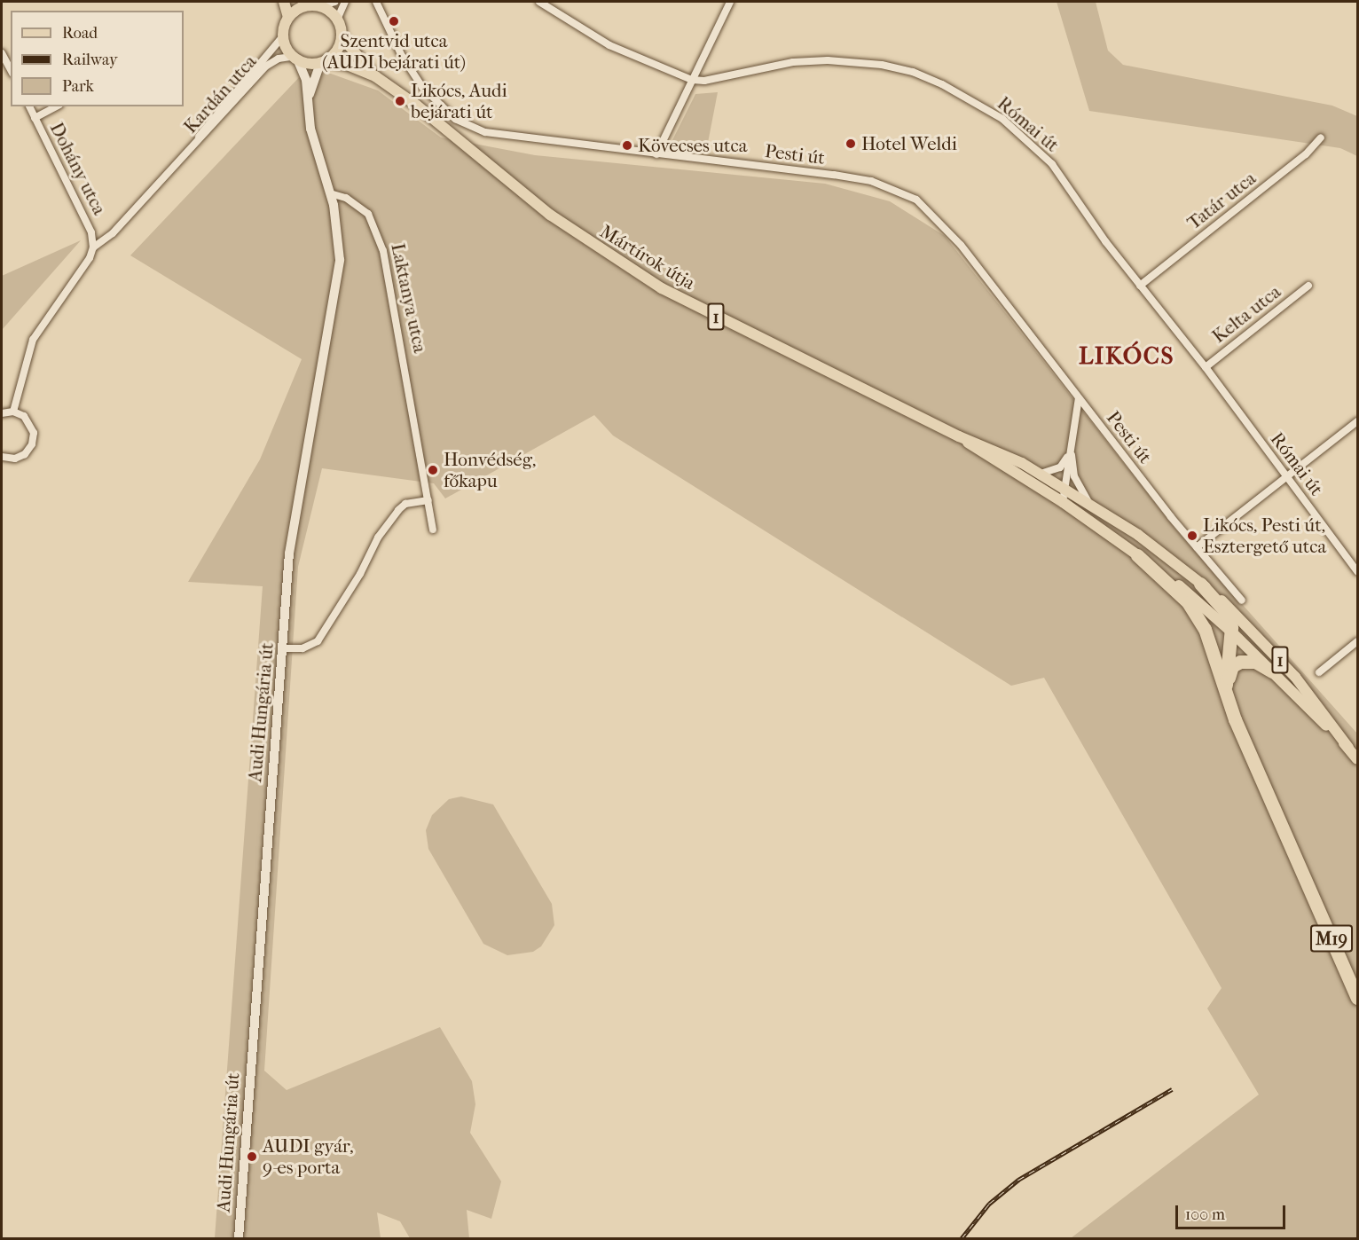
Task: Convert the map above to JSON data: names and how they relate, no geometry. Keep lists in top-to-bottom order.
{
  "streets": {
    "highway": ["M19"],
    "main road": ["Mártírok útja", "1"],
    "street": [
      "Kardán utca",
      "Római út",
      "Pesti út",
      "Dohány utca",
      "Tatár utca",
      "Laktanya utca",
      "Kelta utca",
      "Audi Hungária út"
    ]
  },
  "crossings": [
    ["Kardán utca", "Mártírok útja"],
    ["Római út", "Tatár utca"],
    ["Római út", "Kelta utca"],
    ["Mártírok útja", "1"],
    ["Laktanya utca", "Audi Hungária út"]
  ],
  "districts": ["LIKÓCS"],
  "places": [
    "Szentvid utca (AUDI bejárati út)",
    "Likócs, Audi bejárati út",
    "Hotel Weldi",
    "Kövecses utca",
    "Honvédség, főkapu",
    "Likócs, Pesti út, Esztergető utca",
    "AUDI gyár, 9-es porta"
  ],
  "legend": ["Road", "Railway", "Park"],
  "scale_bar": "100 m"
}
